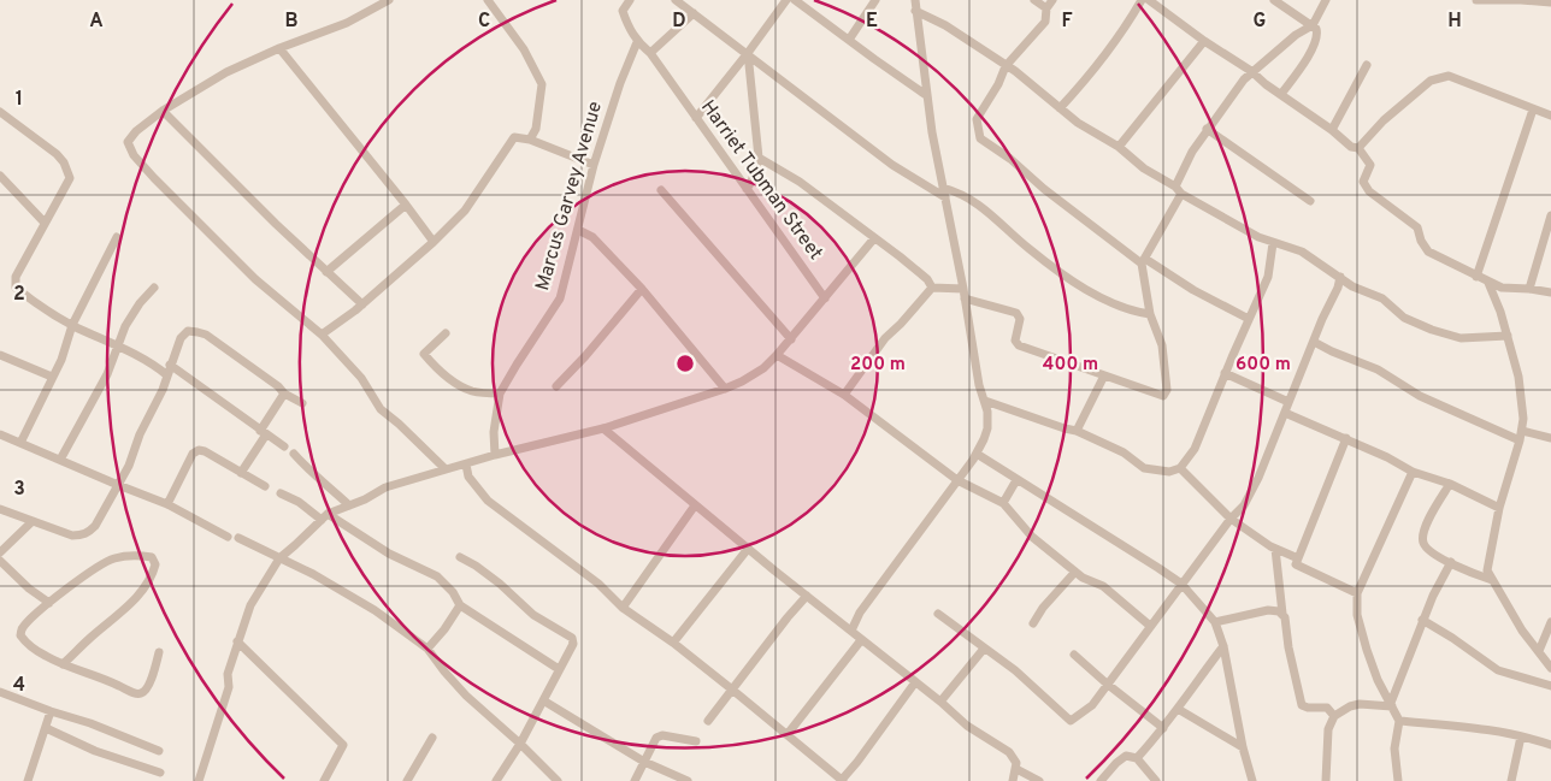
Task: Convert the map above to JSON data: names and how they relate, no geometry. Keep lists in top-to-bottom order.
{
  "streets": {
    "street": ["Harriet Tubman Street", "Marcus Garvey Avenue"]
  },
  "crossings": [
    ["Harriet Tubman Street", "Marcus Garvey Avenue"]
  ],
  "grid": {
    "columns": [
      "A",
      "B",
      "C",
      "D",
      "E",
      "F",
      "G",
      "H"
    ],
    "rows": [
      "1",
      "2",
      "3",
      "4"
    ]
  },
  "rings": ["200 m", "400 m", "600 m"]
}
